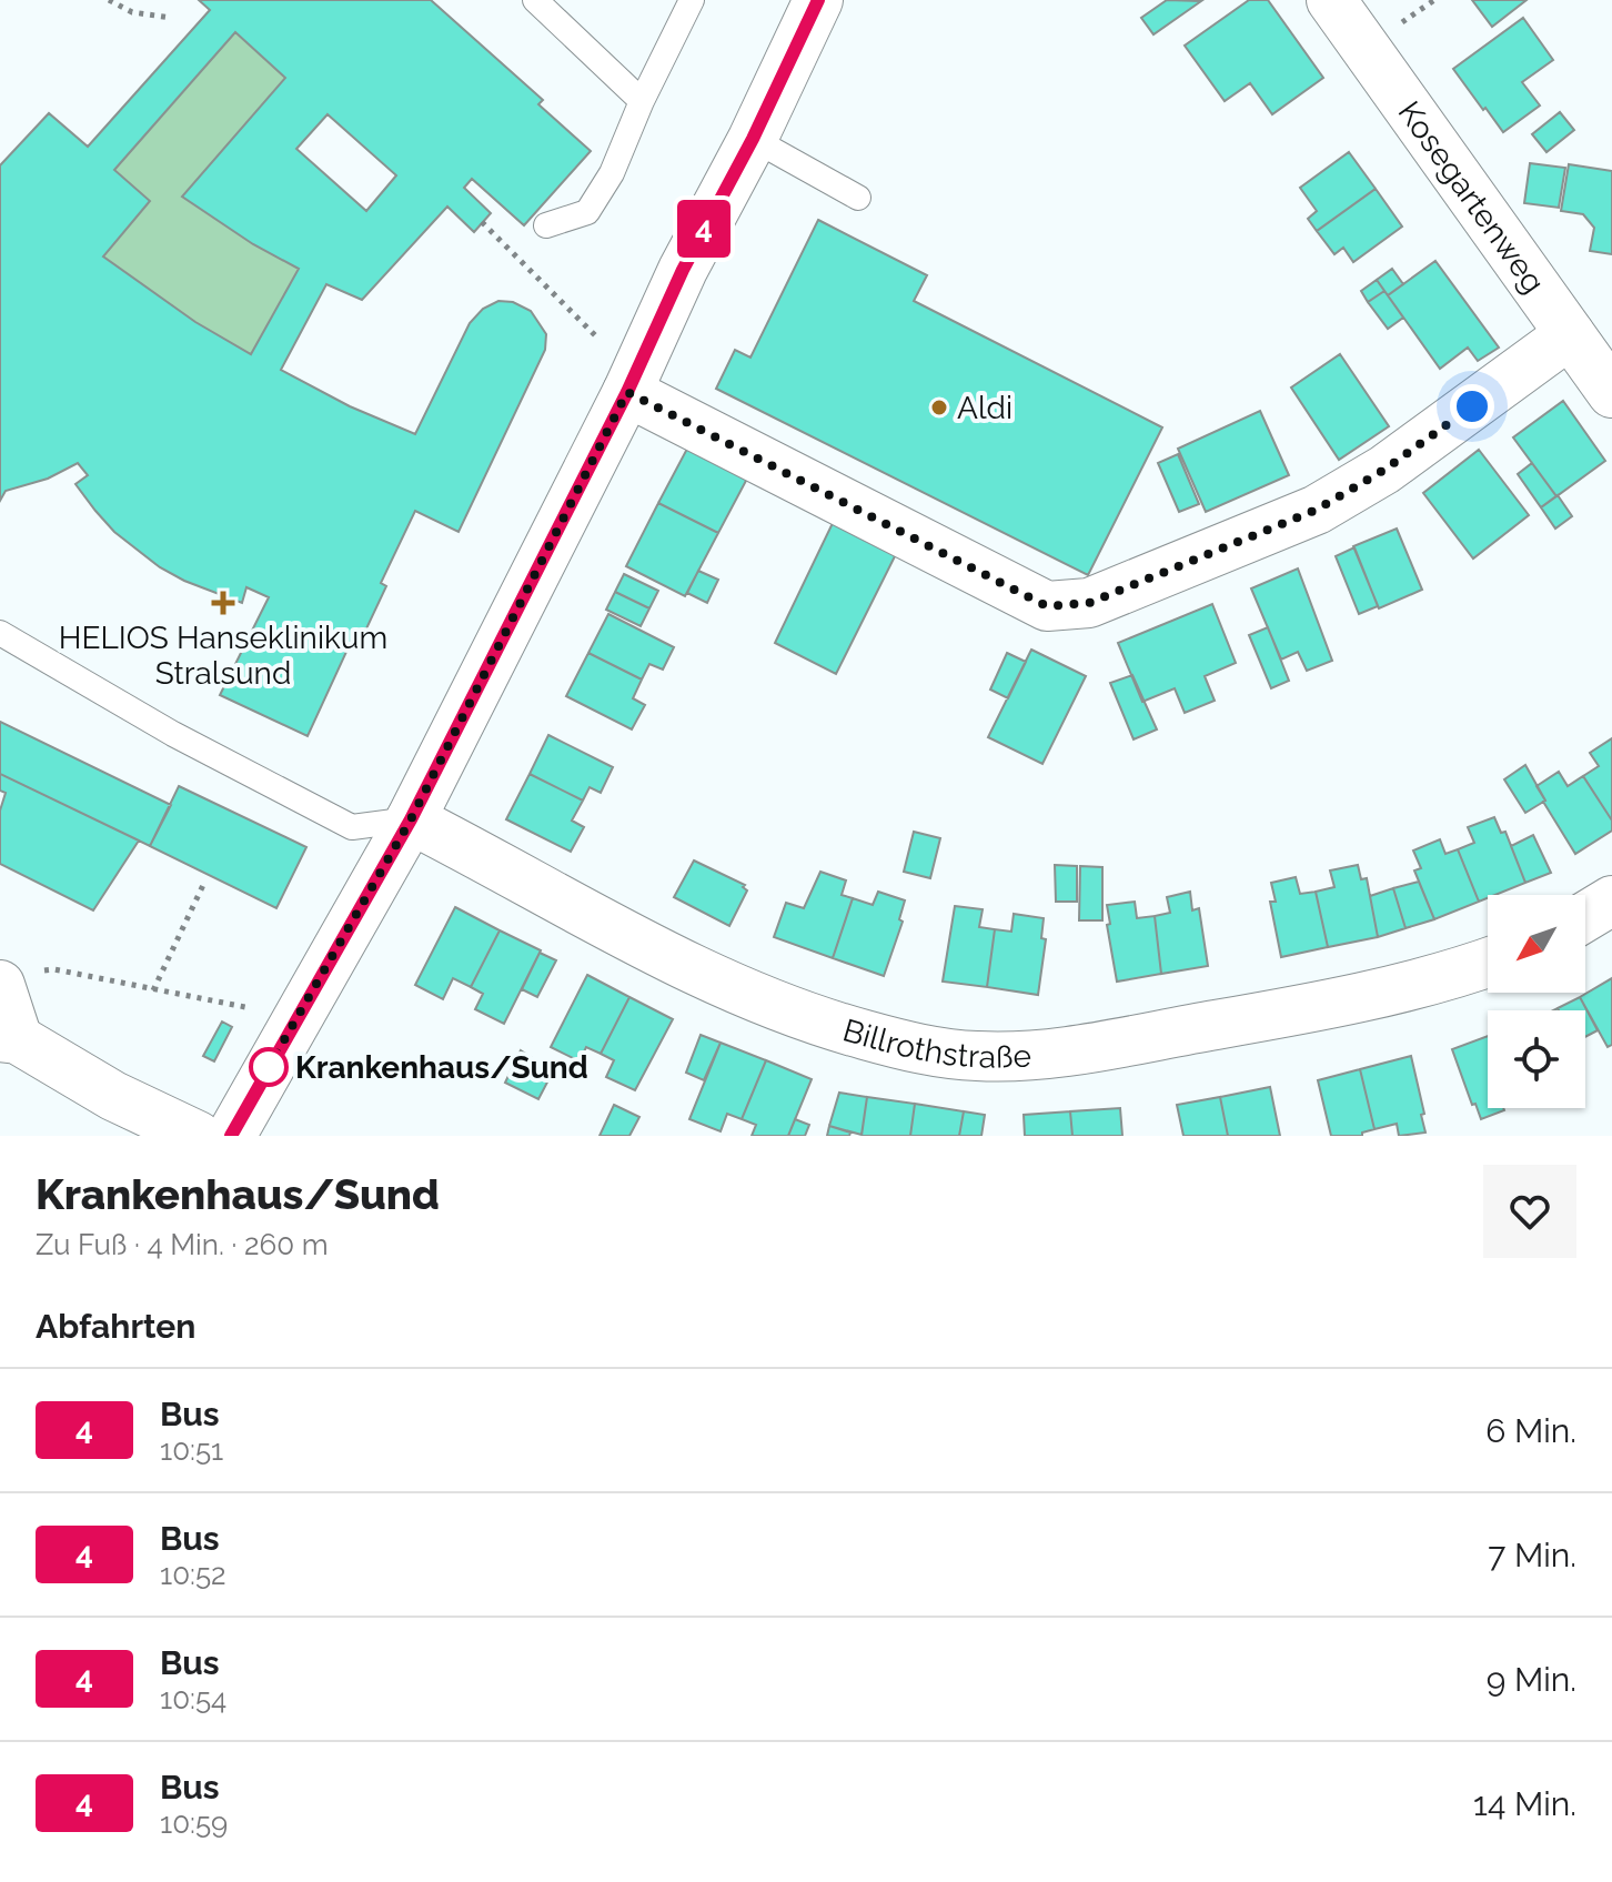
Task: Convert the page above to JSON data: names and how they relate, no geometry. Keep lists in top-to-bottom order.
{
  "streets": {
    "street": ["Kosegartenweg", "Billrothstraße"]
  },
  "places": {
    "other": ["Aldi", "Krankenhaus/Sund"],
    "health": ["HELIOS Hanseklinikum Stralsund"]
  },
  "lines": ["bus line 4"],
  "north": "bottom left",
  "page": {
    "on_map": "4",
    "heading": [
      ["Krankenhaus/Sund", "Zu Fuß · 4 Min. · 260 m"],
      "Abfahrten"
    ],
    "list": [
      {
        "mark": "4",
        "name": "Bus",
        "note": "10:51",
        "value": "6 Min."
      },
      {
        "mark": "4",
        "name": "Bus",
        "note": "10:52",
        "value": "7 Min."
      },
      {
        "mark": "4",
        "name": "Bus",
        "note": "10:54",
        "value": "9 Min."
      },
      {
        "mark": "4",
        "name": "Bus",
        "note": "10:59",
        "value": "14 Min."
      }
    ]
  }
}
